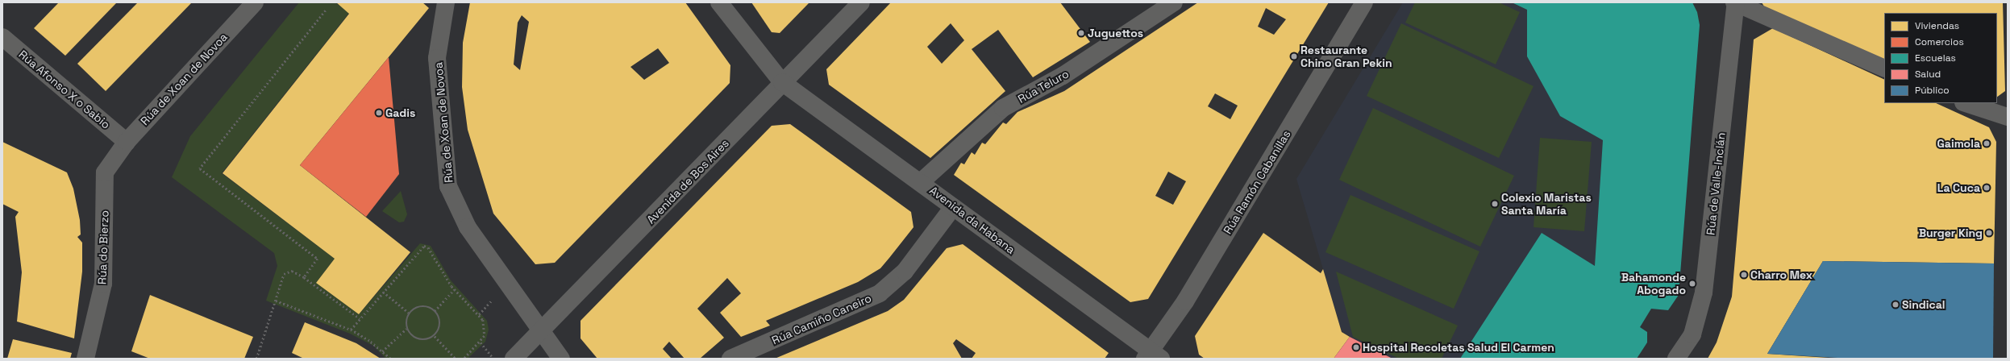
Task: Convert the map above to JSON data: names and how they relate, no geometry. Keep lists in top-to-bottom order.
{
  "streets": {
    "street": [
      "Rúa de Xoan de Novoa",
      "Rúa Teluro",
      "Rúa Afonso X o Sabio",
      "Avenida de Bos Aires",
      "Rúa Ramón Cabanillas",
      "Rúa de Valle-Inclán",
      "Avenida da Habana",
      "Rúa do Bierzo",
      "Rúa Camiño Caneiro"
    ]
  },
  "crossings": [
    ["Rúa de Xoan de Novoa", "Rúa Afonso X o Sabio"],
    ["Rúa de Xoan de Novoa", "Avenida de Bos Aires"],
    ["Rúa de Xoan de Novoa", "Rúa do Bierzo"],
    ["Rúa Teluro", "Avenida da Habana"],
    ["Rúa Afonso X o Sabio", "Rúa do Bierzo"],
    ["Avenida de Bos Aires", "Avenida da Habana"],
    ["Rúa Ramón Cabanillas", "Avenida da Habana"],
    ["Avenida da Habana", "Rúa Camiño Caneiro"]
  ],
  "places": [
    "Juguettos",
    "Restaurante Chino Gran Pekin",
    "Gadis",
    "Gaimola",
    "La Cuca",
    "Colexio Maristas Santa María",
    "Burger King",
    "Charro Mex",
    "Bahamonde Abogado",
    "Sindical",
    "Hospital Recoletas Salud El Carmen"
  ],
  "legend": [
    "Viviendas",
    "Comercios",
    "Escuelas",
    "Salud",
    "Público"
  ]
}
